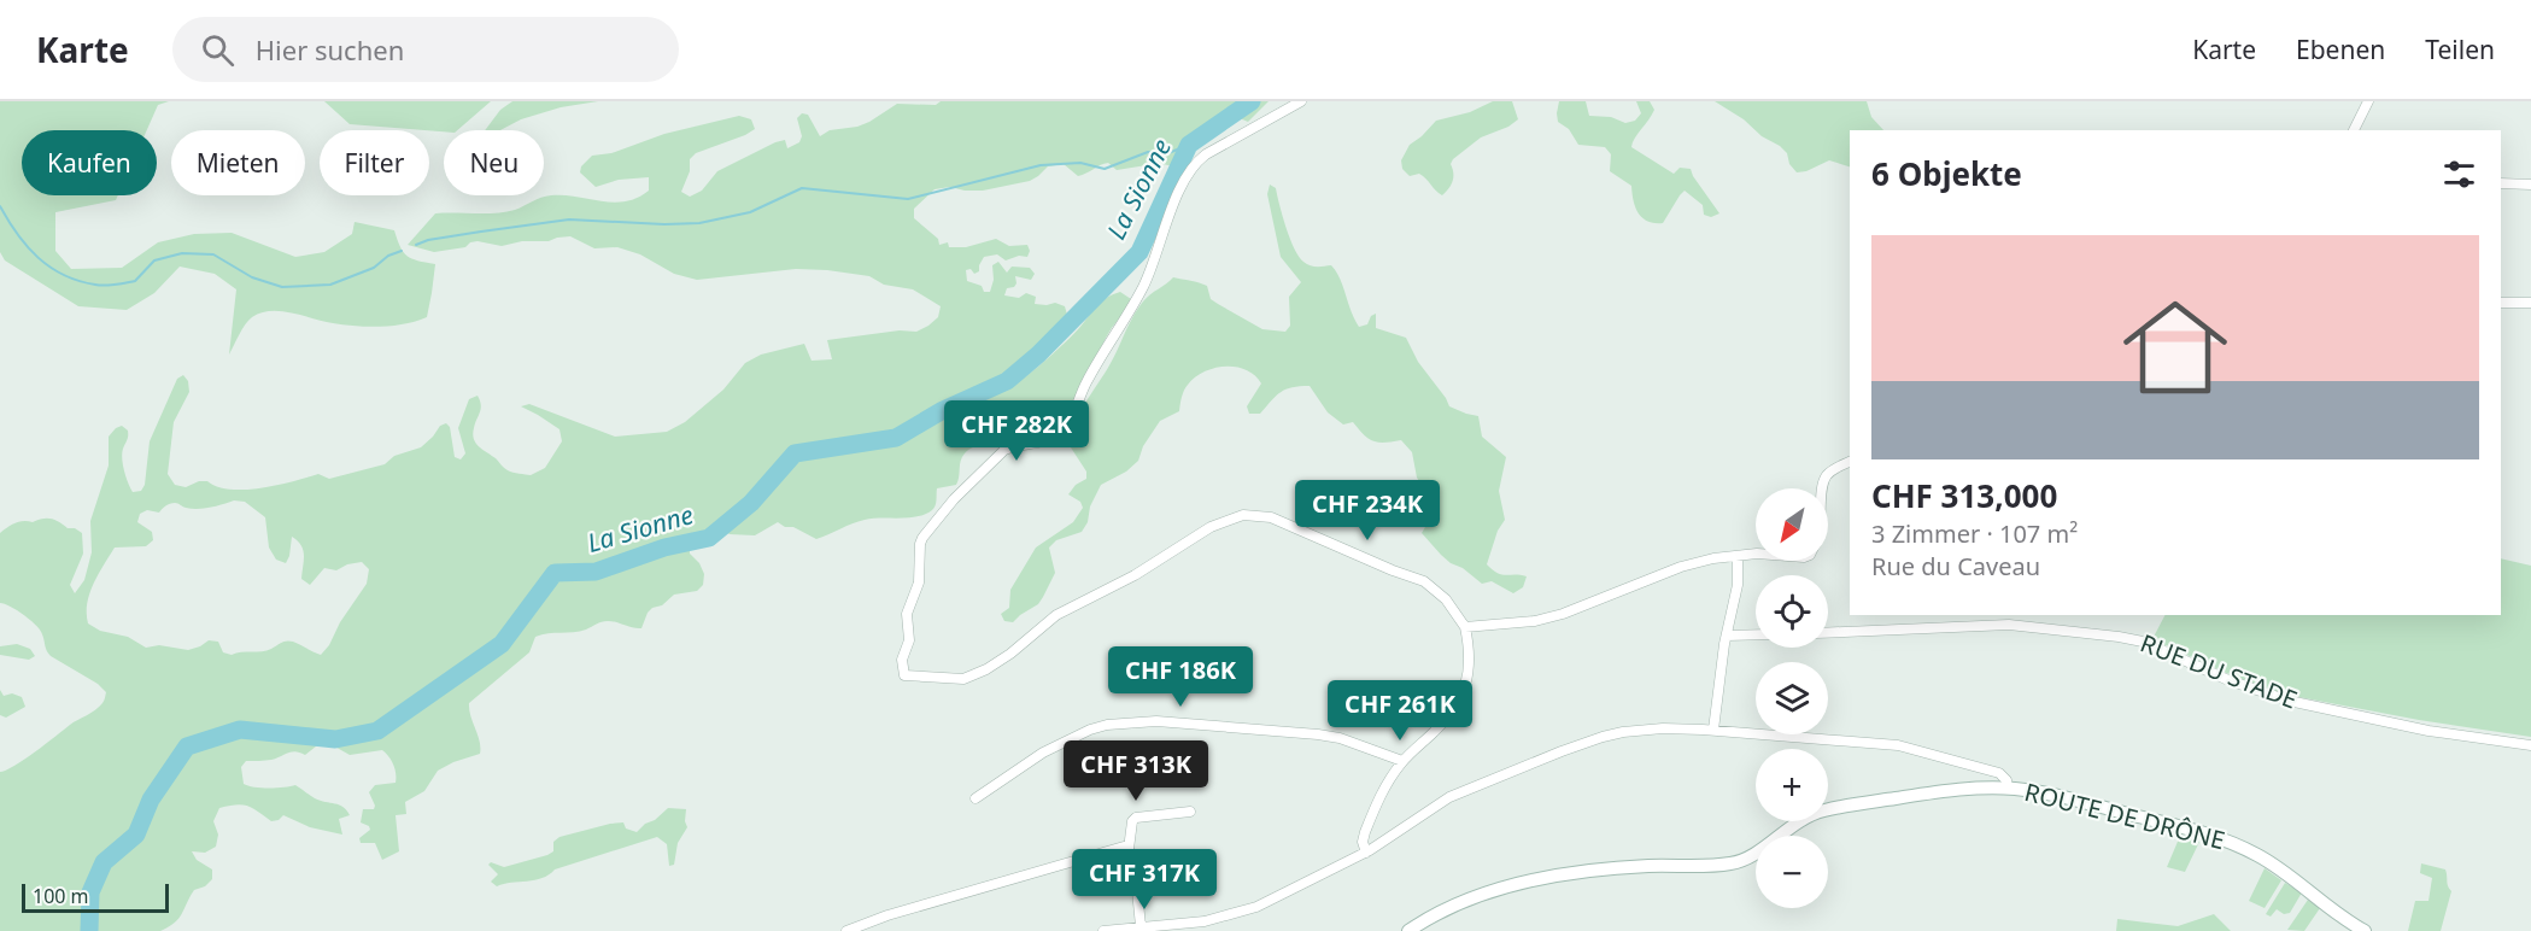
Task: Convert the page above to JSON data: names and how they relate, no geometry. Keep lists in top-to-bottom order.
{
  "streets": {
    "street": ["RUE DU STADE", "ROUTE DE DRÔNE"]
  },
  "water": ["La Sionne"],
  "scale_bar": "100 m",
  "north": "bottom left",
  "page": {
    "header": "Karte",
    "search": "Hier suchen",
    "nav": ["Karte", "Ebenen", "Teilen"],
    "chip": [
      "Kaufen",
      "Mieten",
      "Filter",
      "Neu"
    ],
    "heading": "6 Objekte",
    "list": [
      {
        "name": "CHF 313,000",
        "note": "3 Zimmer · 107 m² · Rue du Caveau"
      }
    ],
    "price": [
      "CHF 282K",
      "CHF 234K",
      "CHF 186K",
      "CHF 261K",
      "CHF 313K",
      "CHF 317K"
    ],
    "map_buttons": ["+", "−"],
    "scale": "100 m"
  }
}
